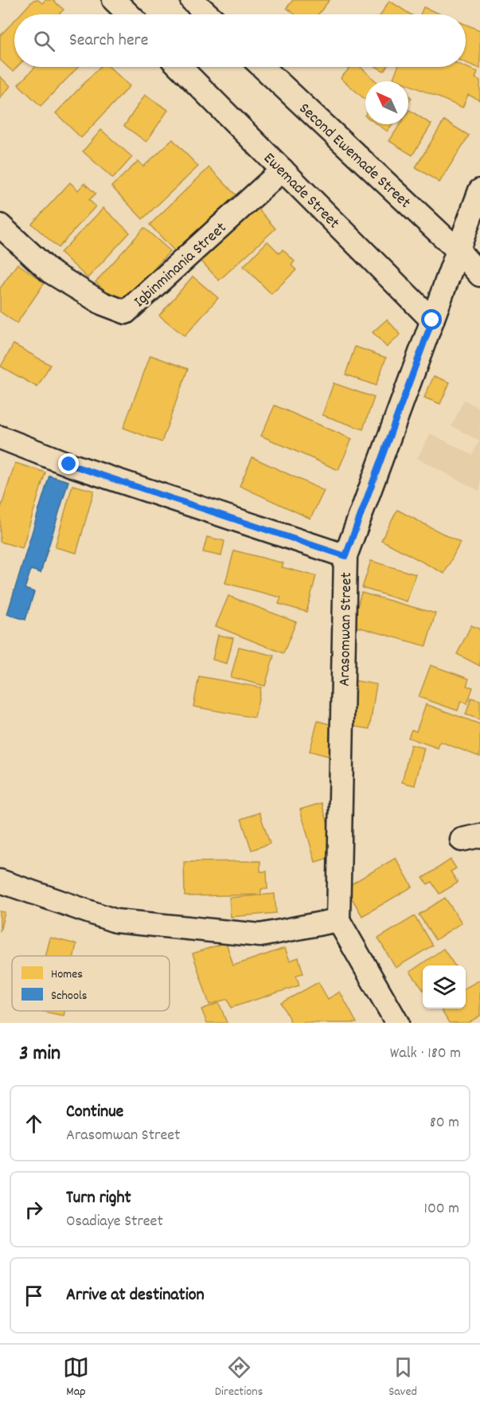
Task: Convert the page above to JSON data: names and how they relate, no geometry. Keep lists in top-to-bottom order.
{
  "streets": {
    "street": [
      "Second Ewemade Street",
      "Ewemade Street",
      "Igbinminania Street",
      "Arasomwan Street"
    ]
  },
  "crossings": [
    ["Second Ewemade Street", "Arasomwan Street"],
    ["Ewemade Street", "Igbinminania Street"],
    ["Ewemade Street", "Arasomwan Street"]
  ],
  "legend": ["Homes", "Schools"],
  "north": "top left",
  "page": {
    "search": "Search here",
    "heading": ["3 min", "Walk · 180 m"],
    "list": [
      ["Continue", "Arasomwan Street", "80 m"],
      ["Turn right", "Osadiaye Street", "100 m"],
      "Arrive at destination"
    ],
    "nav": ["Map", "Directions", "Saved"]
  }
}
